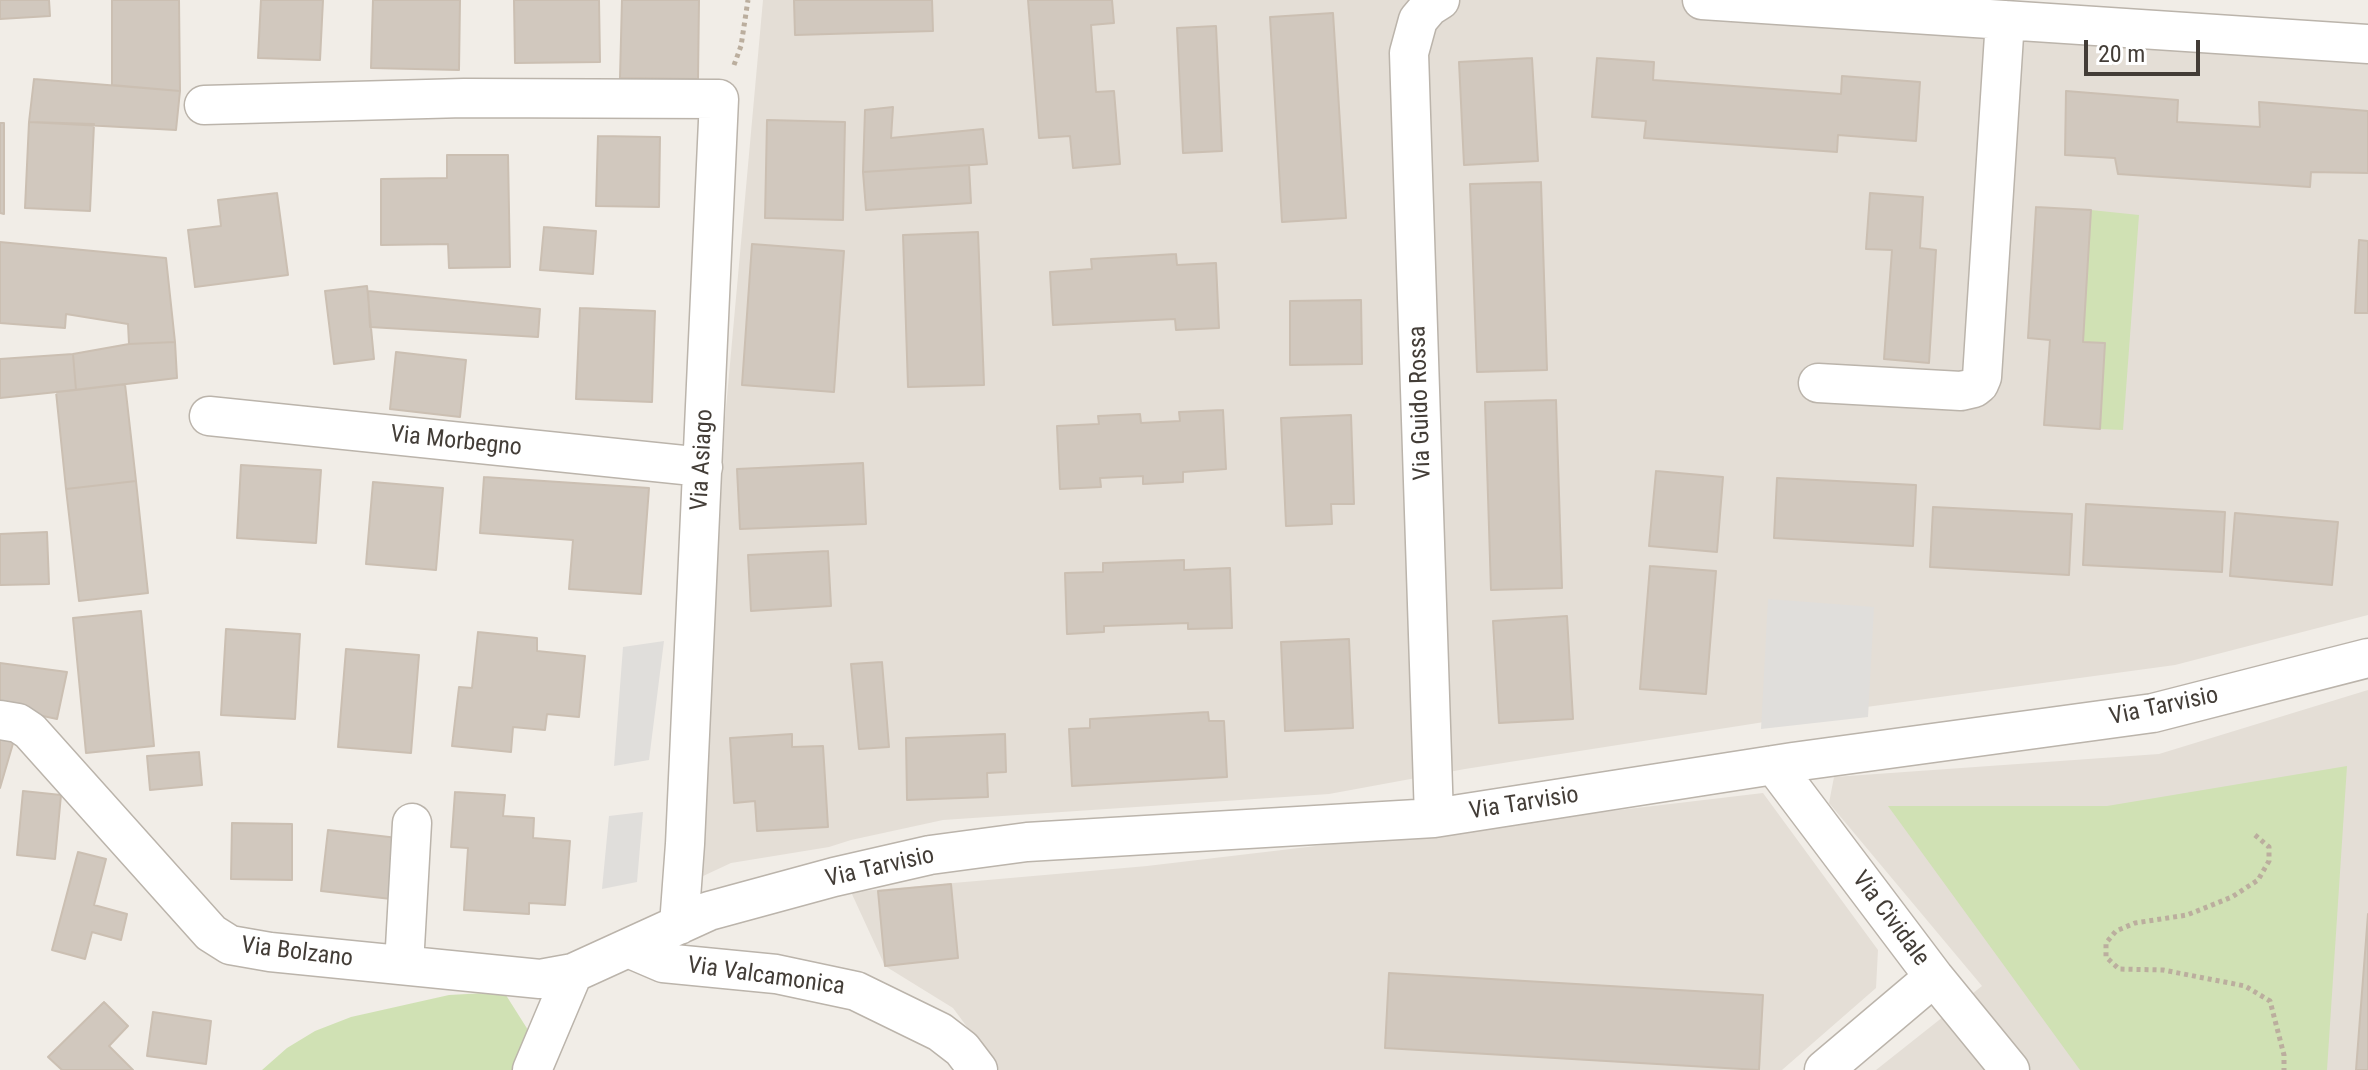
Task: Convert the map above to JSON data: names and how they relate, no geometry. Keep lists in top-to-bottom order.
{
  "streets": {
    "street": [
      "Via Guido Rossa",
      "Via Morbegno",
      "Via Asiago",
      "Via Tarvisio",
      "Via Cividale",
      "Via Bolzano",
      "Via Valcamonica"
    ]
  },
  "crossings": [
    ["Via Guido Rossa", "Via Tarvisio"],
    ["Via Morbegno", "Via Asiago"],
    ["Via Asiago", "Via Tarvisio"],
    ["Via Tarvisio", "Via Cividale"]
  ],
  "scale_bar": "20 m"
}
